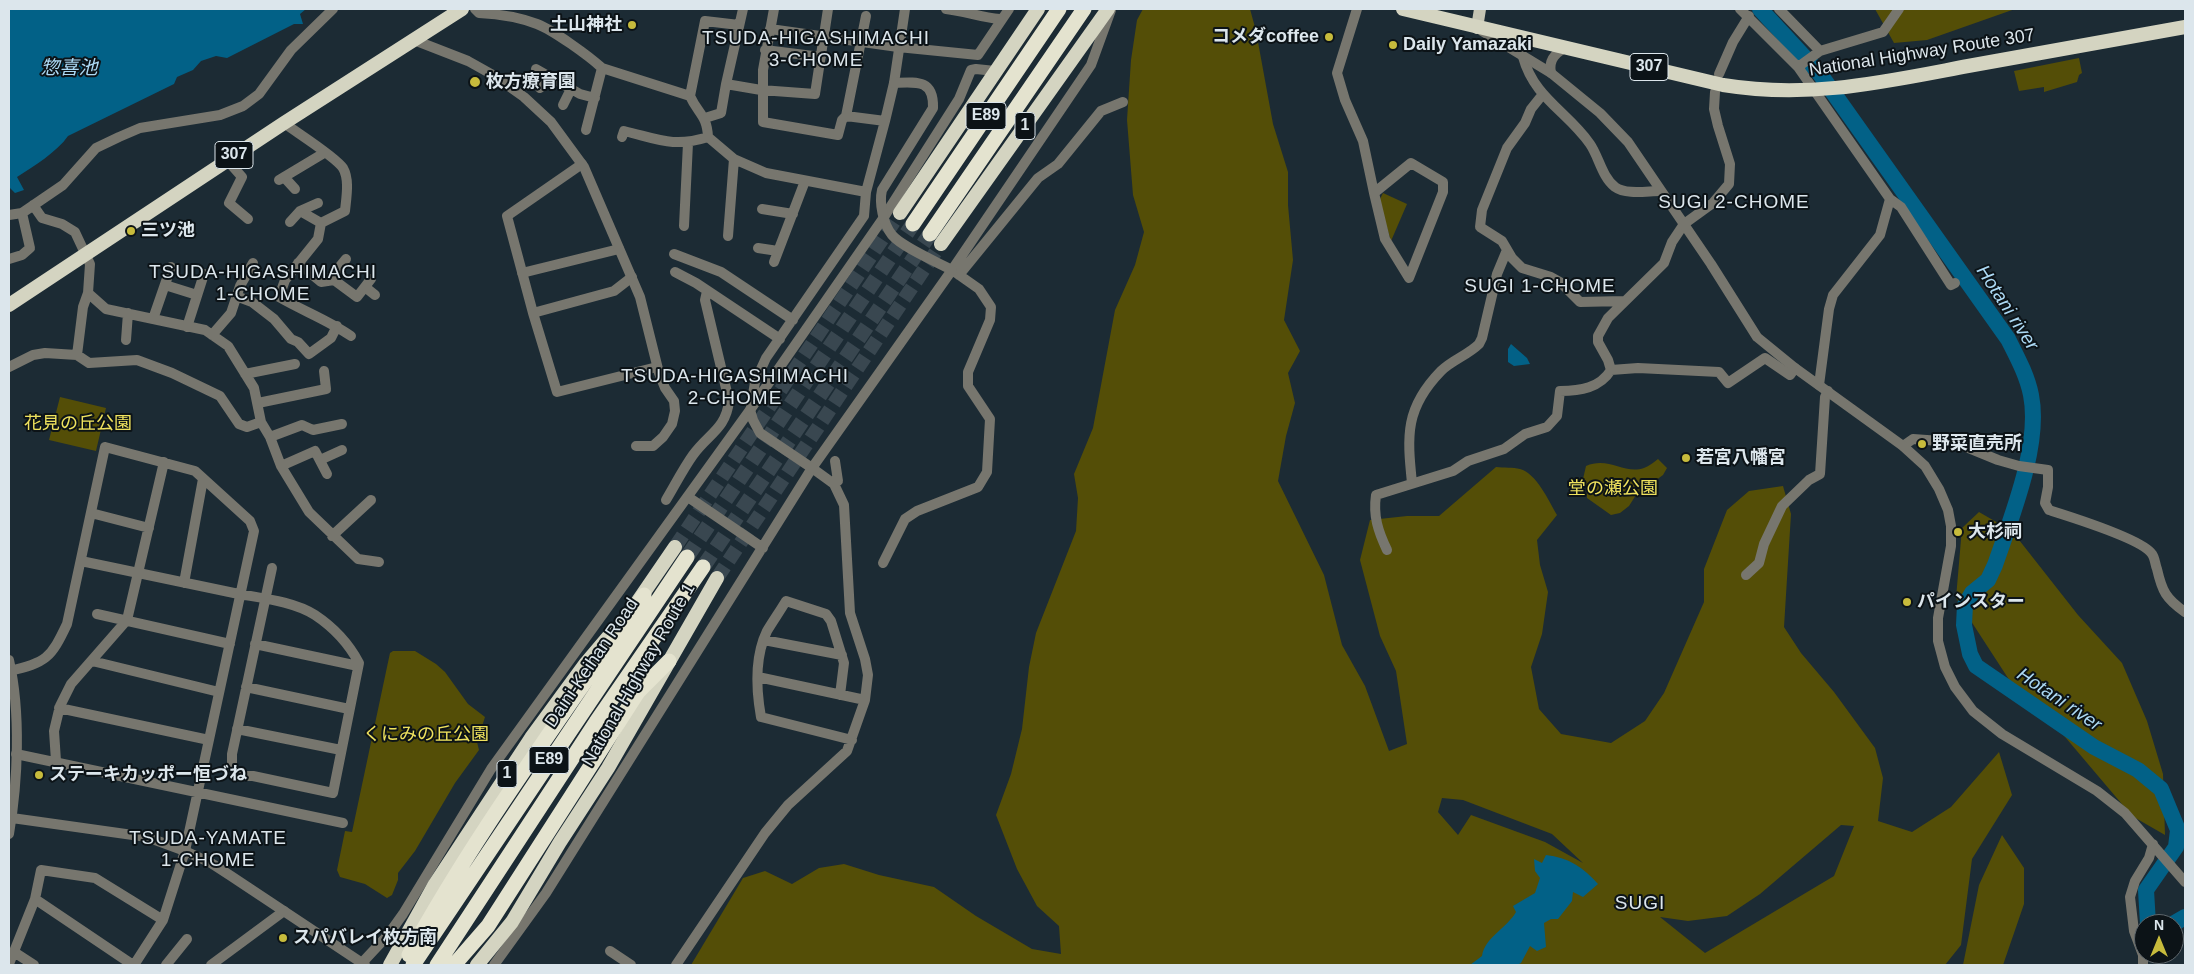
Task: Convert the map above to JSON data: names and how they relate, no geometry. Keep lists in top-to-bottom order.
{
  "streets": {
    "highway": [
      "National Highway Route 307",
      "307",
      "E89",
      "1",
      "Daini-Keihan Road",
      "National Highway Route 1"
    ]
  },
  "crossings": [
    ["E89", "1"],
    ["Daini-Keihan Road", "National Highway Route 1"]
  ],
  "districts": [
    "TSUDA-HIGASHIMACHI 3-CHOME",
    "SUGI 2-CHOME",
    "TSUDA-HIGASHIMACHI 1-CHOME",
    "SUGI 1-CHOME",
    "TSUDA-HIGASHIMACHI 2-CHOME",
    "TSUDA-YAMATE 1-CHOME",
    "SUGI"
  ],
  "water": ["惣喜池", "Hotani river"],
  "parks": ["花見の丘公園", "堂の瀬公園", "くにみの丘公園"],
  "places": [
    "土山神社",
    "コメダcoffee",
    "Daily Yamazaki",
    "枚方療育園",
    "三ツ池",
    "野菜直売所",
    "若宮八幡宮",
    "大杉祠",
    "パインスター",
    "ステーキカッポー恒づね",
    "スパバレイ枚方南"
  ],
  "north": "top"
}
